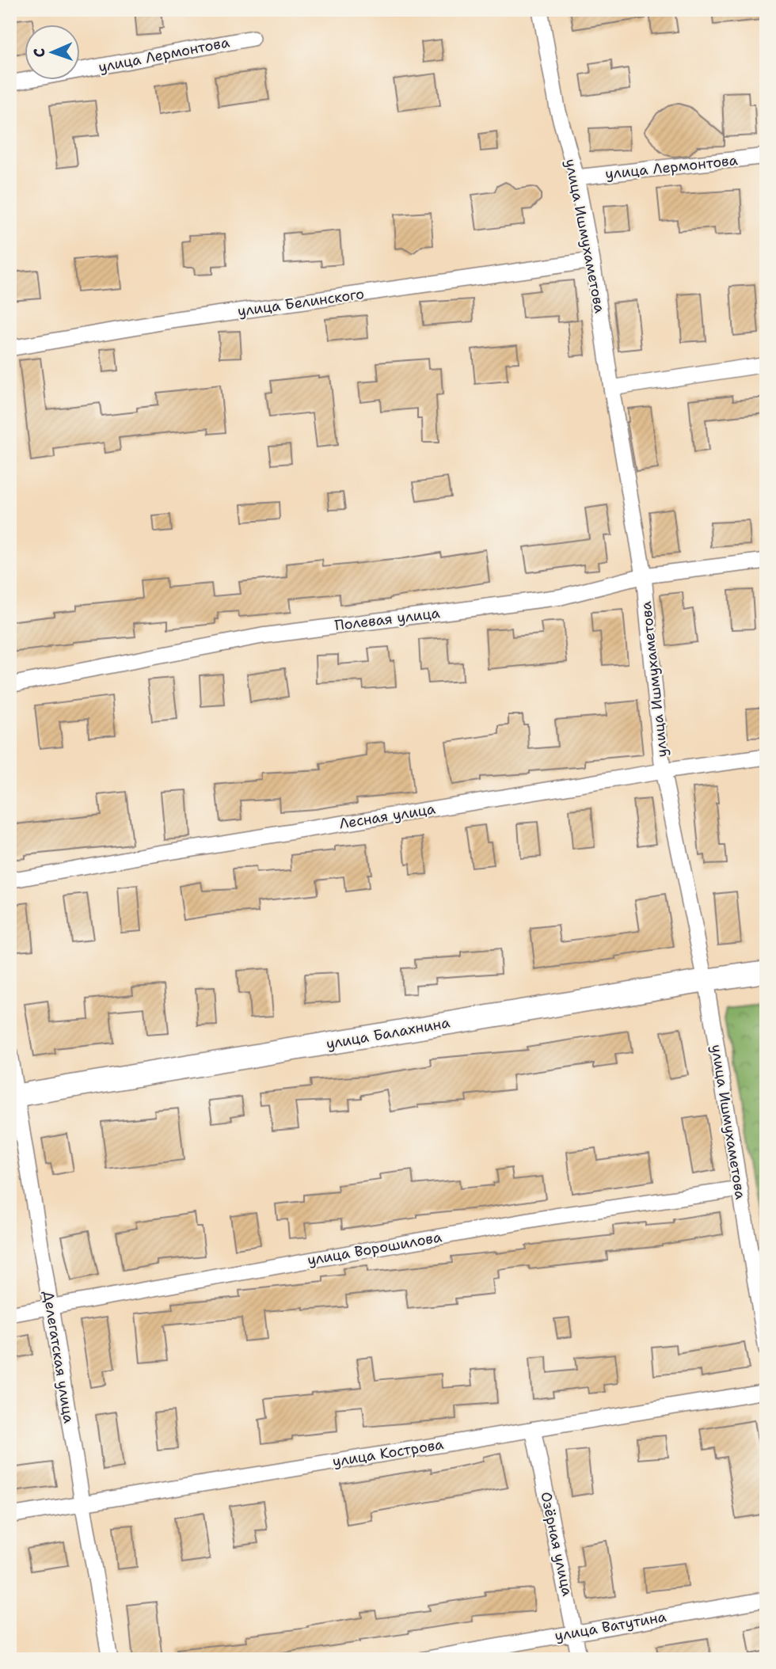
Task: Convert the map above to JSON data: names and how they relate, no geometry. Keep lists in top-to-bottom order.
{
  "streets": {
    "street": [
      "улица Лермонтова",
      "улица Ишмухаметова",
      "улица Белинского",
      "Полевая улица",
      "Лесная улица",
      "улица Балахнина",
      "улица Ворошилова",
      "Делегатская улица",
      "улица Кострова",
      "Озёрная улица",
      "улица Ватутина"
    ]
  },
  "crossings": [
    ["улица Лермонтова", "улица Ишмухаметова"],
    ["улица Ишмухаметова", "улица Белинского"],
    ["улица Ишмухаметова", "Полевая улица"],
    ["улица Ишмухаметова", "Лесная улица"],
    ["улица Ишмухаметова", "улица Балахнина"],
    ["улица Ишмухаметова", "улица Ворошилова"],
    ["улица Балахнина", "Делегатская улица"],
    ["улица Ворошилова", "Делегатская улица"],
    ["Делегатская улица", "улица Кострова"],
    ["улица Кострова", "Озёрная улица"],
    ["Озёрная улица", "улица Ватутина"]
  ],
  "north": "left"
}
